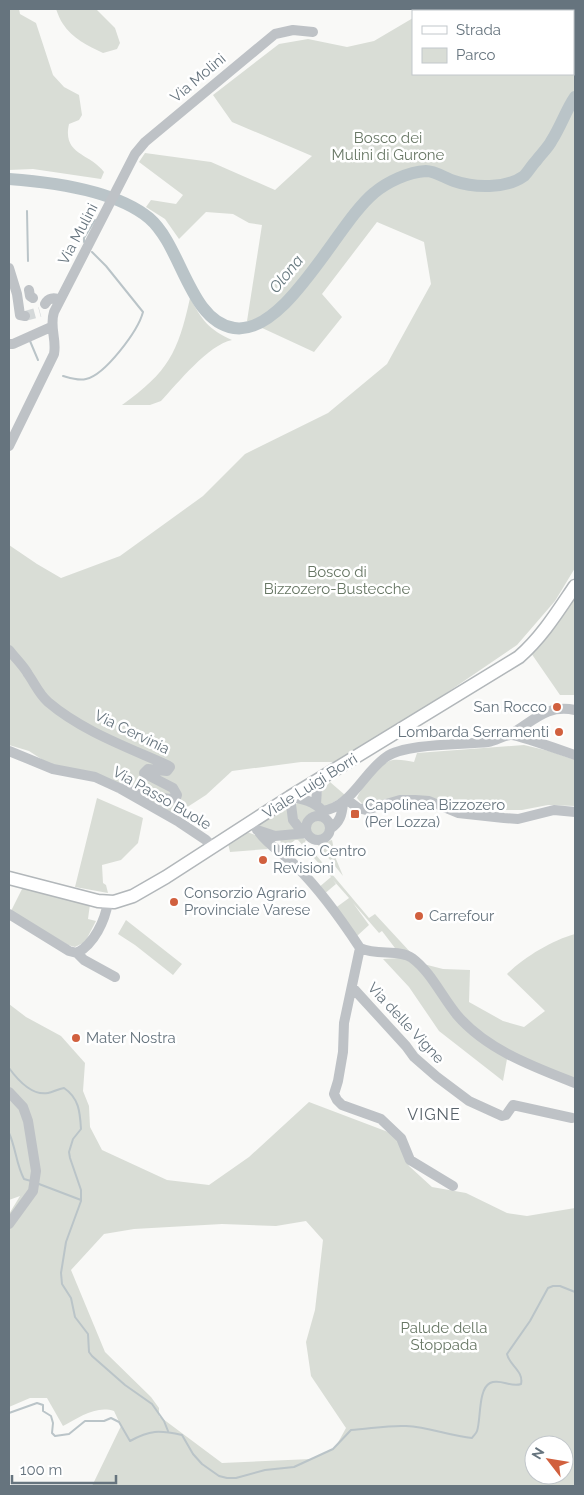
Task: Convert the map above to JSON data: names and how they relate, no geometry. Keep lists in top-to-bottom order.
{
  "streets": {
    "main road": ["Viale Luigi Borri"],
    "street": [
      "Via Molini",
      "Via Mulini",
      "Via Cervinia",
      "Via Passo Buole",
      "Via delle Vigne"
    ]
  },
  "crossings": [
    ["Via Molini", "Via Mulini"],
    ["Via Cervinia", "Via Passo Buole"],
    ["Viale Luigi Borri", "Via Passo Buole"]
  ],
  "districts": ["VIGNE"],
  "water": ["Olona"],
  "parks": ["Bosco dei Mulini di Gurone", "Bosco di Bizzozero-Bustecche", "Palude della Stoppada"],
  "places": {
    "other": [
      "San Rocco",
      "Lombarda Serramenti",
      "Ufficio Centro Revisioni",
      "Consorzio Agrario Provinciale Varese",
      "Carrefour",
      "Mater Nostra"
    ],
    "transit": ["Capolinea Bizzozero (Per Lozza)"]
  },
  "legend": ["Strada", "Parco"],
  "scale_bar": "100 m",
  "north": "top left"
}
